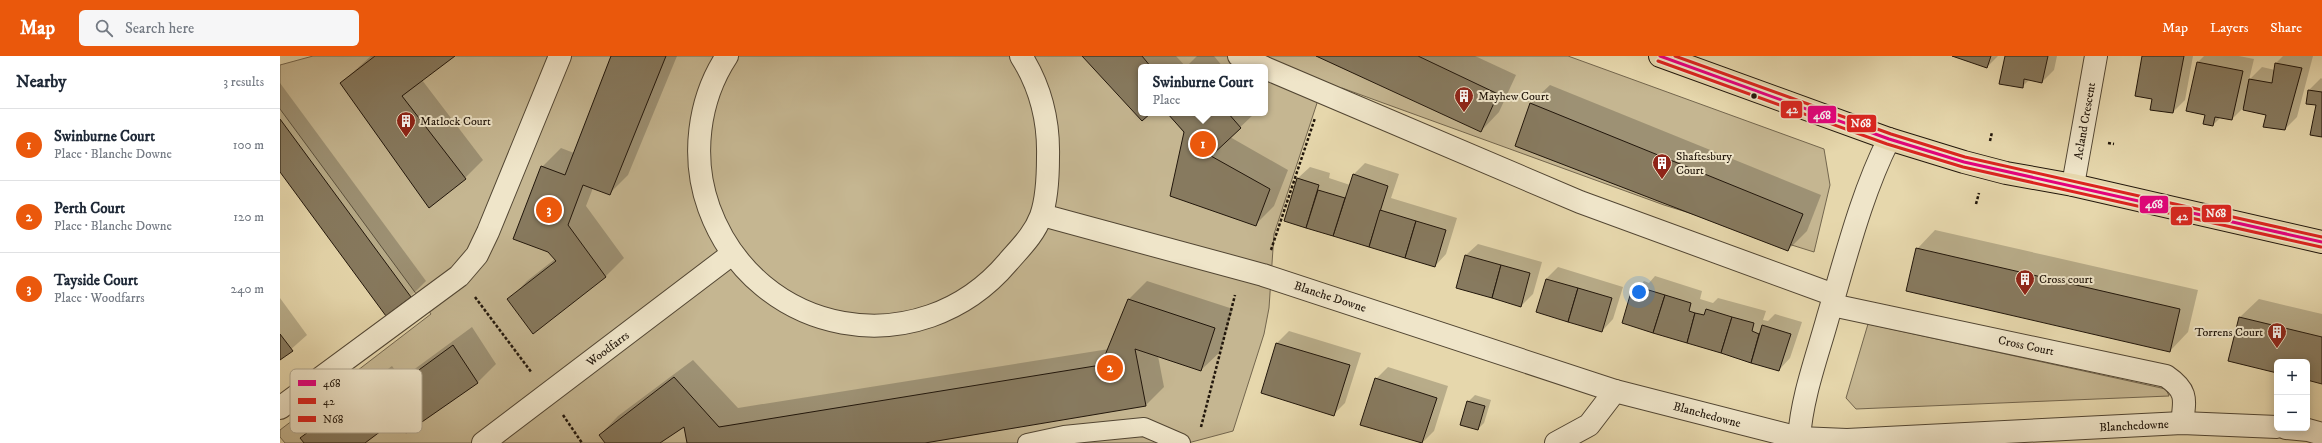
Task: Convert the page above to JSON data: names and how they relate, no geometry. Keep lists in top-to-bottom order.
{
  "streets": {
    "street": [
      "Acland Crescent",
      "Blanche Downe",
      "Cross Court",
      "Woodfarrs",
      "Blanchedowne"
    ]
  },
  "crossings": [
    ["Blanche Downe", "Blanchedowne"],
    ["Cross Court", "Blanchedowne"]
  ],
  "places": {
    "building": [
      "Mayhew Court",
      "Matlock Court",
      "Shaftesbury Court",
      "Cross court",
      "Torrens Court"
    ]
  },
  "lines": ["transit line 468", "transit line N68", "transit line 42"],
  "legend": ["468", "42", "N68"],
  "page": {
    "header": "Map",
    "search": "Search here",
    "nav": ["Map", "Layers", "Share"],
    "heading": ["Nearby", "3 results"],
    "popup": ["Swinburne Court", "Place"],
    "list": [
      {
        "mark": "1",
        "name": "Swinburne Court",
        "note": "Place · Blanche Downe",
        "value": "100 m"
      },
      {
        "mark": "2",
        "name": "Perth Court",
        "note": "Place · Blanche Downe",
        "value": "120 m"
      },
      {
        "mark": "3",
        "name": "Tayside Court",
        "note": "Place · Woodfarrs",
        "value": "240 m"
      }
    ],
    "pins": ["1", "3", "2"],
    "map_buttons": ["+", "−"]
  }
}
